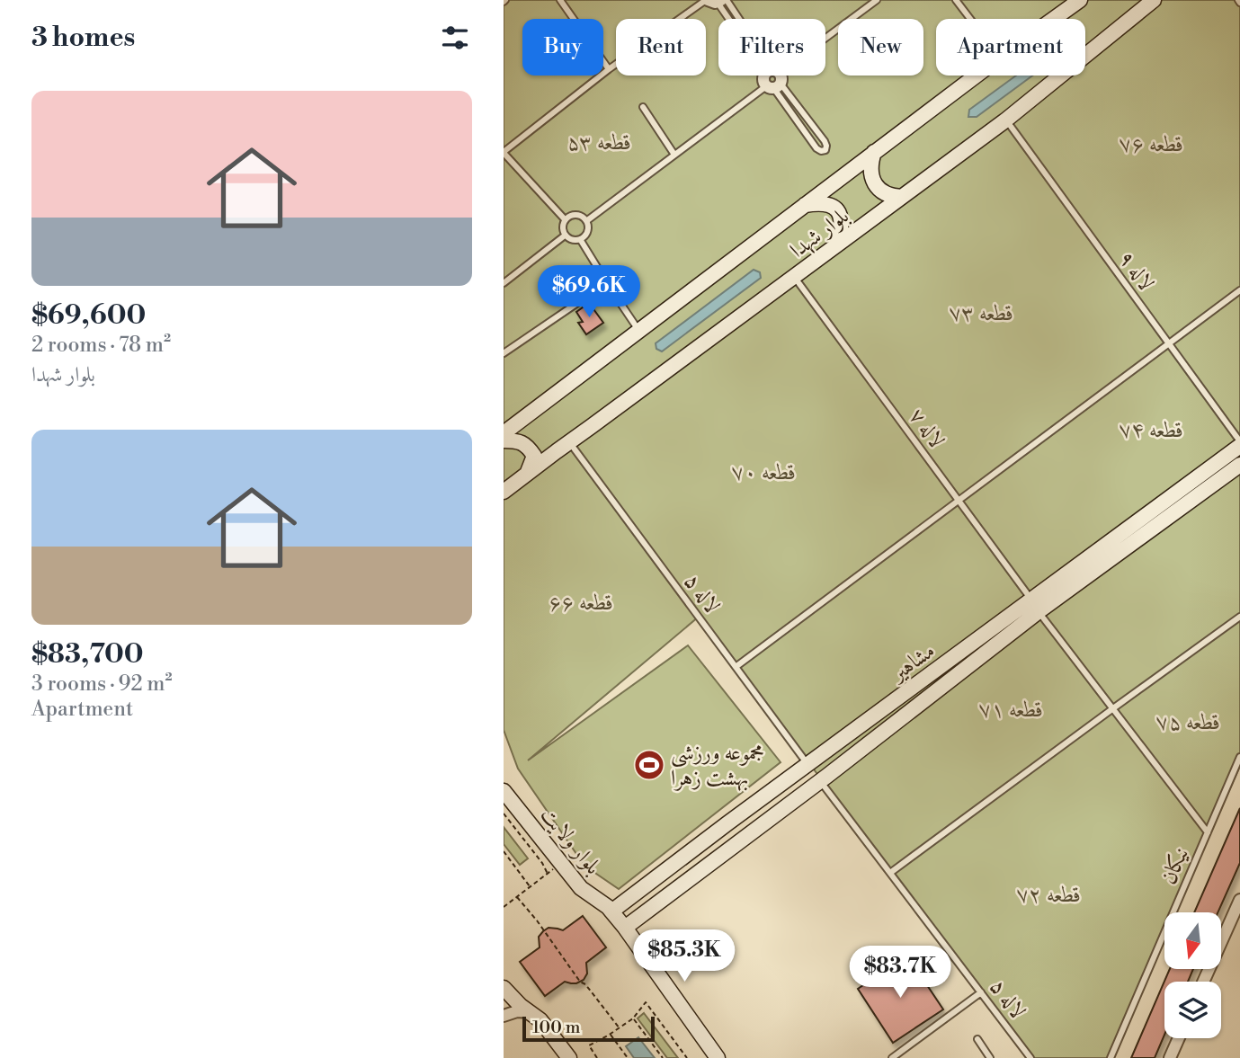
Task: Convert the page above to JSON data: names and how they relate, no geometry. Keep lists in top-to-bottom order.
{
  "streets": {
    "street": ["بلوار شهدا", "مشاهیر", "بلوار ولایت"],
    "lane": [
      "لاله ۹",
      "لاله ۷",
      "لاله ۵",
      "نیکان"
    ]
  },
  "crossings": [
    ["بلوار شهدا", "لاله ۹"],
    ["بلوار شهدا", "لاله ۷"],
    ["بلوار شهدا", "لاله ۵"],
    ["لاله ۹", "مشاهیر"],
    ["لاله ۷", "مشاهیر"],
    ["لاله ۷", "نیکان"],
    ["لاله ۵", "مشاهیر"],
    ["مشاهیر", "بلوار ولایت"]
  ],
  "parks": [
    "قطعه ۵۳",
    "قطعه ۷۶",
    "قطعه ۷۳",
    "قطعه ۷۴",
    "قطعه ۷۰",
    "قطعه ۶۶",
    "قطعه ۷۱",
    "قطعه ۷۵",
    "قطعه ۷۲"
  ],
  "places": {
    "sports": ["مجموعه ورزشی بهشت زهرا"]
  },
  "scale_bar": "100 m",
  "north": "bottom",
  "page": {
    "heading": "3 homes",
    "chip": [
      "Buy",
      "Rent",
      "Filters",
      "New",
      "Apartment"
    ],
    "list": [
      {
        "name": "$69,600",
        "note": "2 rooms · 78 m² · بلوار شهدا"
      },
      {
        "name": "$83,700",
        "note": "3 rooms · 92 m² · Apartment"
      }
    ],
    "price": ["$69.6K", "$85.3K", "$83.7K"],
    "scale": "100 m"
  }
}
